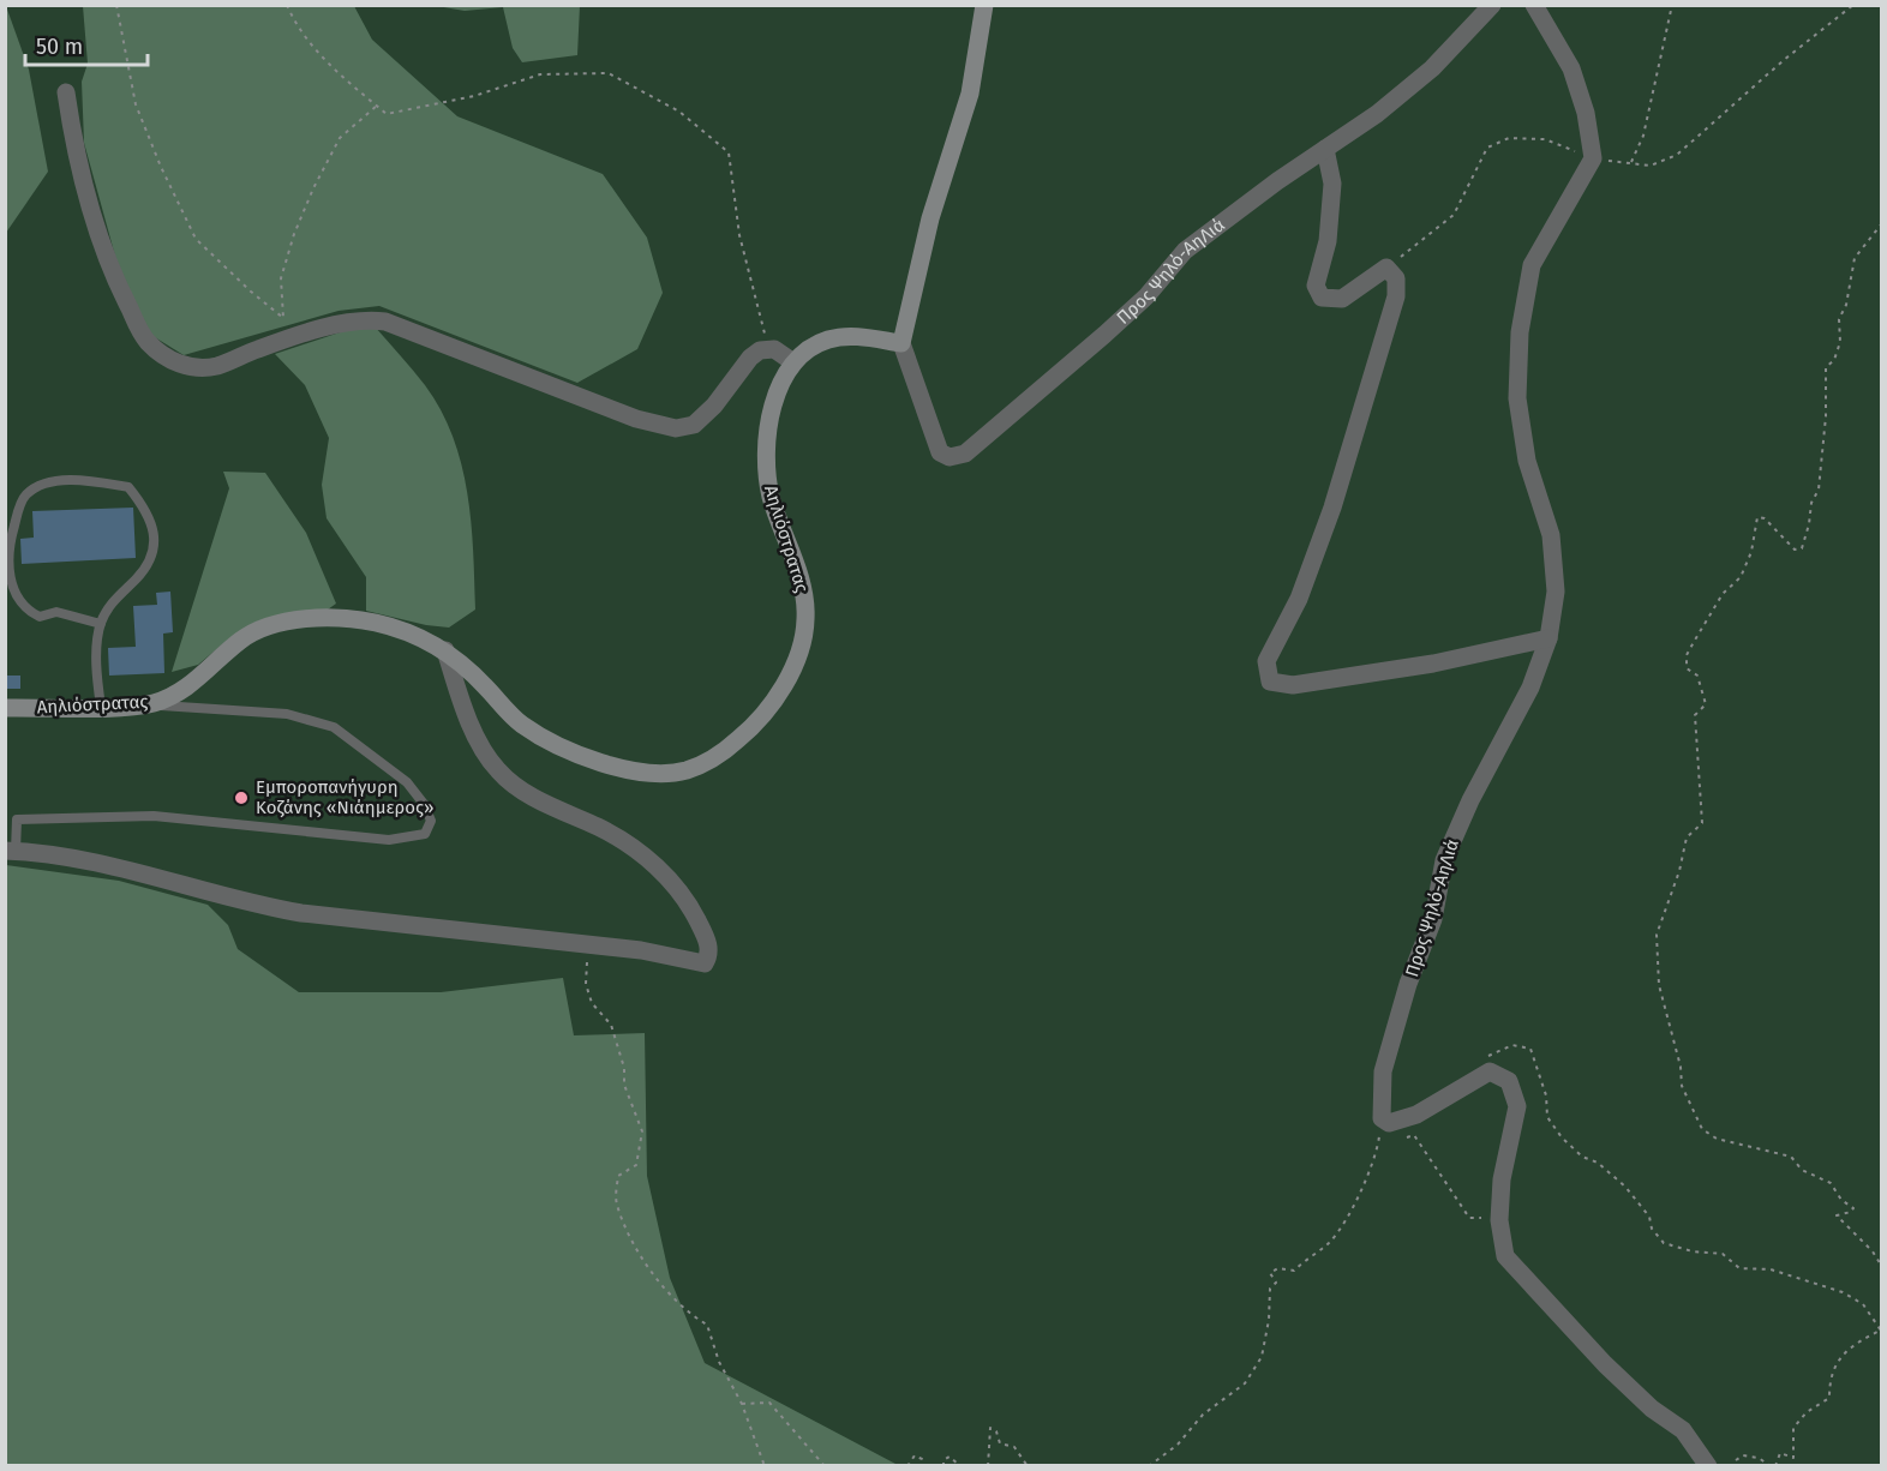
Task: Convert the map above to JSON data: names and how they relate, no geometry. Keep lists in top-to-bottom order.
{
  "streets": {
    "street": ["Προς Ψηλό-ΑηΛιά", "Αηλιόστρατας"]
  },
  "places": ["Εμποροπανήγυρη Κοζάνης «Νιάημερος»"],
  "scale_bar": "50 m"
}
